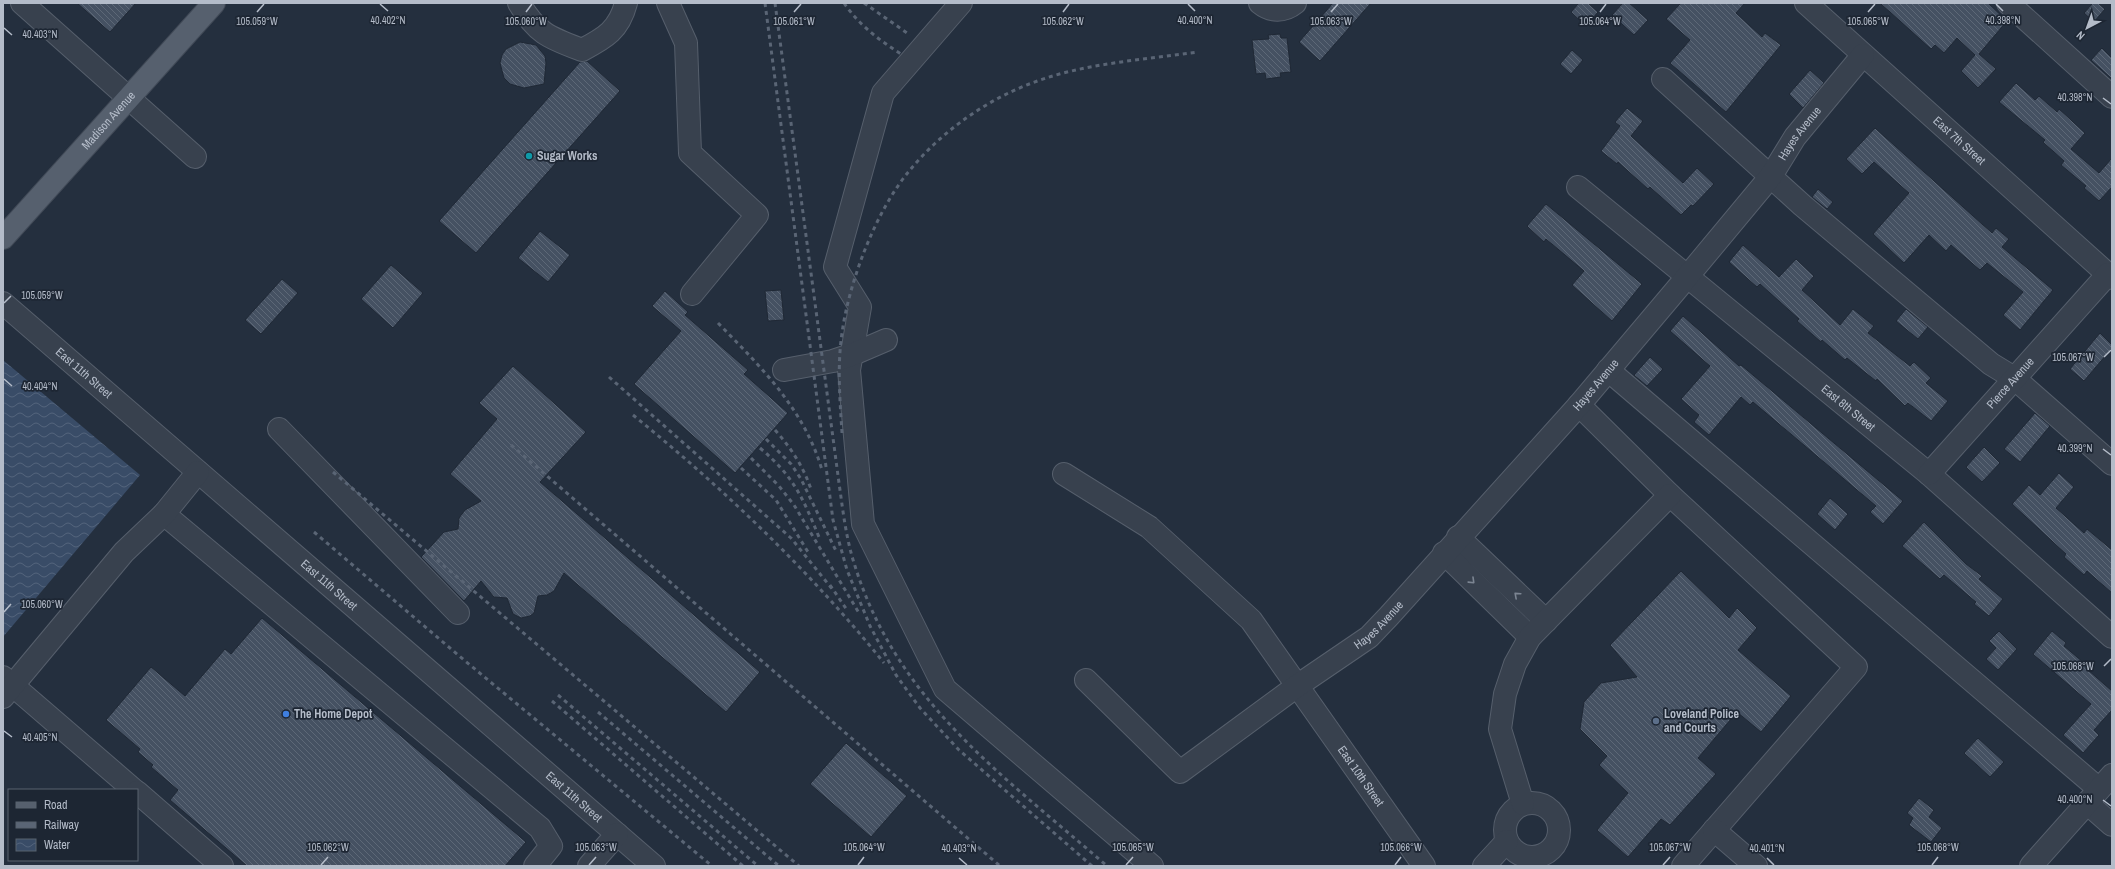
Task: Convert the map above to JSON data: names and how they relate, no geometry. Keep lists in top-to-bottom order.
{
  "streets": {
    "main road": ["Madison Avenue"],
    "street": [
      "Hayes Avenue",
      "East 7th Street",
      "East 11th Street",
      "Pierce Avenue",
      "East 8th Street",
      "East 10th Street"
    ]
  },
  "crossings": [
    ["Hayes Avenue", "East 7th Street"],
    ["Hayes Avenue", "East 8th Street"],
    ["Hayes Avenue", "East 10th Street"],
    ["East 7th Street", "Pierce Avenue"],
    ["Pierce Avenue", "East 8th Street"]
  ],
  "places": ["Sugar Works", "The Home Depot", "Loveland Police and Courts"],
  "legend": ["Road", "Railway", "Water"],
  "north": "bottom left",
  "coordinates": [
    "40.402°N",
    "40.400°N",
    "40.398°N",
    "105.059°W",
    "105.060°W",
    "105.061°W",
    "105.062°W",
    "105.063°W",
    "105.064°W",
    "105.065°W",
    "40.403°N",
    "105.067°W",
    "40.404°N",
    "40.399°N",
    "105.068°W",
    "40.405°N",
    "105.066°W",
    "40.401°N"
  ]
}
